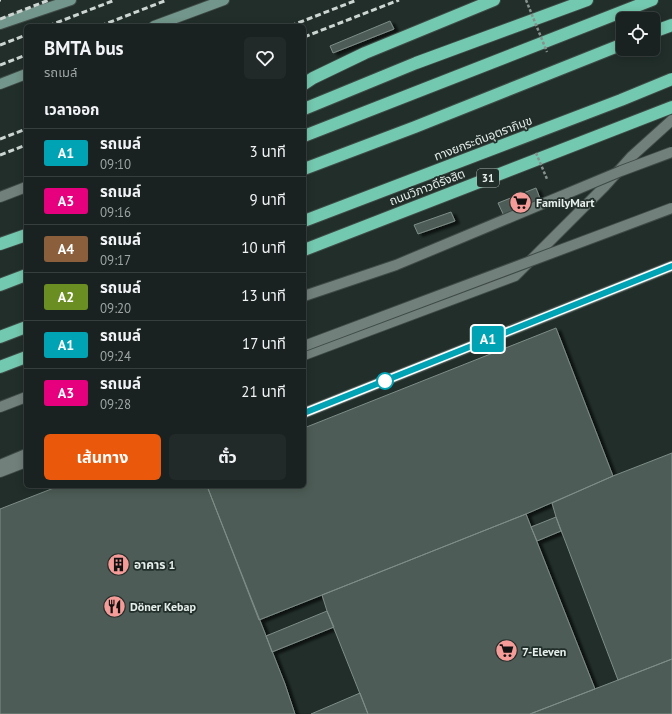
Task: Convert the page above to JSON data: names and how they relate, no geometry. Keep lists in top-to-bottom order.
{
  "streets": {
    "highway": ["ทางยกระดับอุตราภิมุข", "31", "ถนนวิภาวดีรังสิต"]
  },
  "places": {
    "supermarket": ["FamilyMart", "7-Eleven"],
    "building": ["อาคาร 1"],
    "restaurant": ["Döner Kebap"]
  },
  "lines": ["bus line A1"],
  "page": {
    "on_map": "A1",
    "heading": [
      ["BMTA bus", "รถเมล์"],
      "เวลาออก"
    ],
    "list": [
      {
        "mark": "A1",
        "name": "รถเมล์",
        "note": "09:10",
        "value": "3 นาที"
      },
      {
        "mark": "A3",
        "name": "รถเมล์",
        "note": "09:16",
        "value": "9 นาที"
      },
      {
        "mark": "A4",
        "name": "รถเมล์",
        "note": "09:17",
        "value": "10 นาที"
      },
      {
        "mark": "A2",
        "name": "รถเมล์",
        "note": "09:20",
        "value": "13 นาที"
      },
      {
        "mark": "A1",
        "name": "รถเมล์",
        "note": "09:24",
        "value": "17 นาที"
      },
      {
        "mark": "A3",
        "name": "รถเมล์",
        "note": "09:28",
        "value": "21 นาที"
      }
    ],
    "buttons": ["เส้นทาง", "ตั๋ว"]
  }
}
